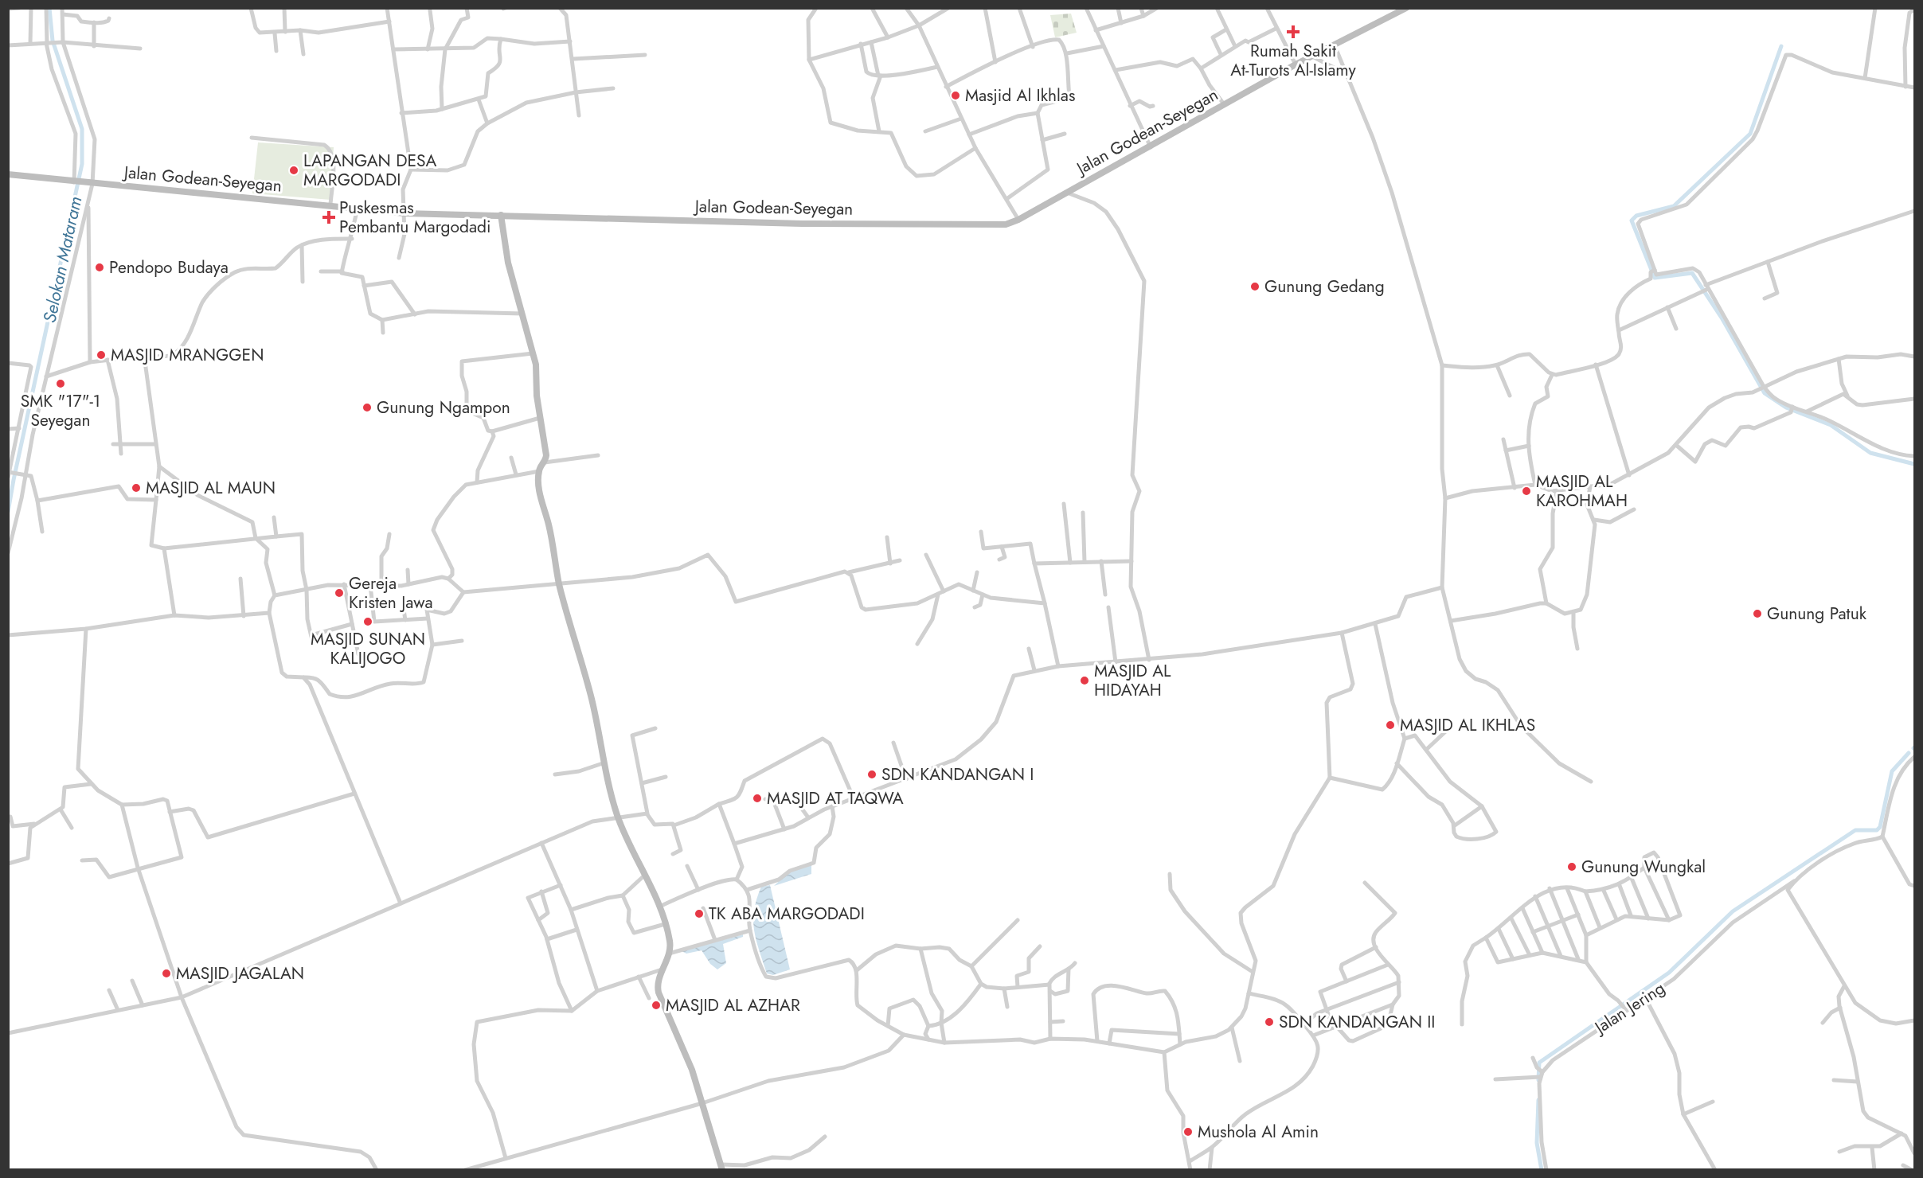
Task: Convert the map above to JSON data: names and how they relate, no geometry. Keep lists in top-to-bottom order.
{
  "streets": {
    "main road": ["Jalan Godean-Seyegan"],
    "street": ["Jalan Jering"]
  },
  "water": ["Selokan Mataram"],
  "places": {
    "health": ["Rumah Sakit At-Turots Al-Islamy", "Puskesmas Pembantu Margodadi"],
    "other": [
      "Masjid Al Ikhlas",
      "LAPANGAN DESA MARGODADI",
      "Pendopo Budaya",
      "Gunung Gedang",
      "MASJID MRANGGEN",
      "SMK \"17\"-1 Seyegan",
      "Gunung Ngampon",
      "MASJID AL MAUN",
      "MASJID AL KAROHMAH",
      "Gereja Kristen Jawa",
      "Gunung Patuk",
      "MASJID SUNAN KALIJOGO",
      "MASJID AL HIDAYAH",
      "MASJID AL IKHLAS",
      "SDN KANDANGAN I",
      "MASJID AT TAQWA",
      "Gunung Wungkal",
      "TK ABA MARGODADI",
      "MASJID JAGALAN",
      "MASJID AL AZHAR",
      "SDN KANDANGAN II",
      "Mushola Al Amin"
    ]
  }
}
